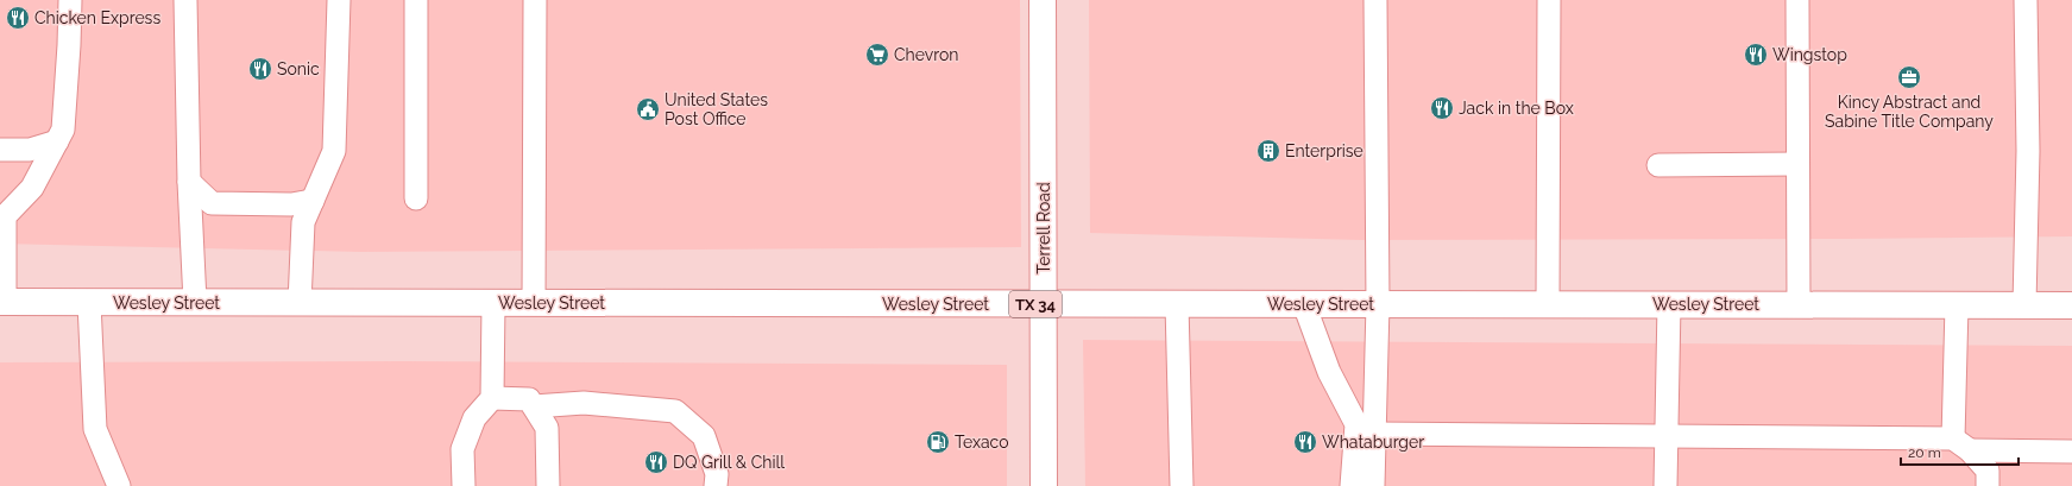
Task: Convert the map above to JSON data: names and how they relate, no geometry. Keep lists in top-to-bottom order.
{
  "streets": {
    "main road": ["Terrell Road", "Wesley Street", "TX 34"]
  },
  "crossings": [
    ["Terrell Road", "Wesley Street"]
  ],
  "places": {
    "restaurant": [
      "Chicken Express",
      "Wingstop",
      "Sonic",
      "Jack in the Box",
      "Whataburger",
      "DQ Grill & Chill"
    ],
    "supermarket": ["Chevron"],
    "office": ["Kincy Abstract and Sabine Title Company"],
    "public building": ["United States Post Office"],
    "building": ["Enterprise"],
    "fuel station": ["Texaco"]
  },
  "scale_bar": "20 m"
}
